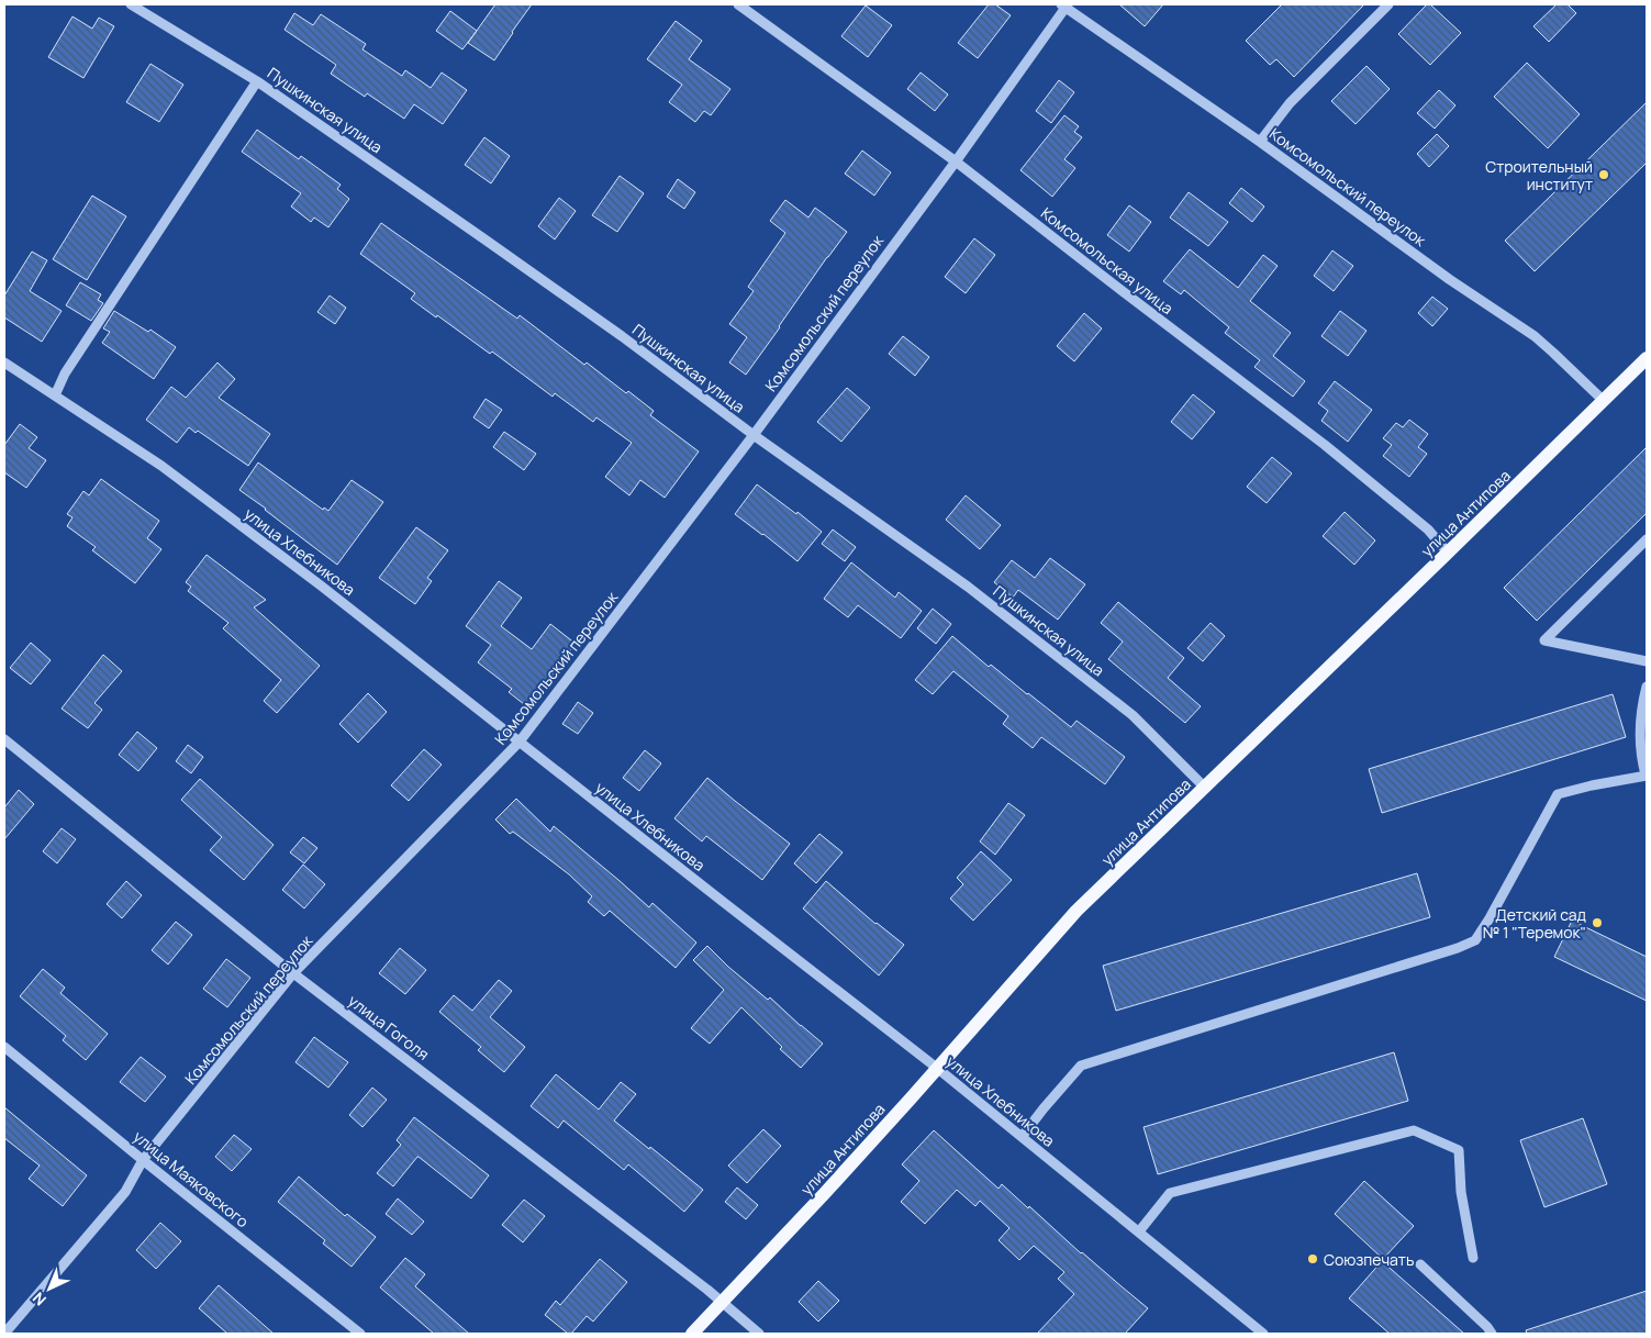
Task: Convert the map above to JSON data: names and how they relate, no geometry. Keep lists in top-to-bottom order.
{
  "streets": {
    "main road": ["улица Антипова"],
    "street": [
      "Пушкинская улица",
      "Комсомольский переулок",
      "Комсомольская улица",
      "улица Хлебникова",
      "улица Гоголя",
      "улица Маяковского"
    ]
  },
  "crossings": [
    ["Пушкинская улица", "Комсомольский переулок"],
    ["Пушкинская улица", "улица Антипова"],
    ["Комсомольский переулок", "Комсомольская улица"],
    ["Комсомольский переулок", "улица Антипова"],
    ["Комсомольский переулок", "улица Хлебникова"],
    ["Комсомольский переулок", "улица Гоголя"],
    ["Комсомольский переулок", "улица Маяковского"],
    ["Комсомольская улица", "улица Антипова"],
    ["улица Антипова", "улица Хлебникова"],
    ["улица Антипова", "улица Гоголя"]
  ],
  "places": ["Строительный институт", "Детский сад № 1 \"Теремок\"", "Союзпечать"],
  "north": "bottom left"
}
